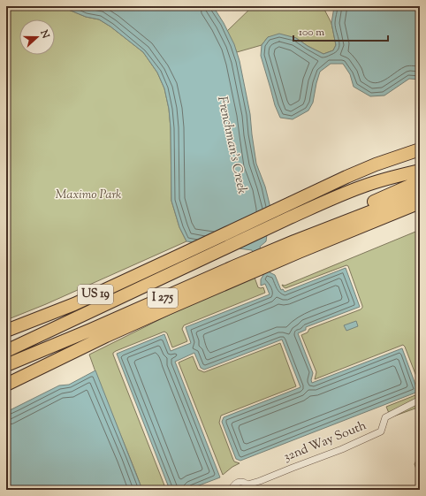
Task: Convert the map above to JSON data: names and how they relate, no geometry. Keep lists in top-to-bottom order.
{
  "streets": {
    "highway": ["US 19", "I 275"],
    "street": ["32nd Way South"]
  },
  "crossings": [
    ["US 19", "I 275"]
  ],
  "water": ["Frenchman's Creek"],
  "parks": ["Maximo Park"],
  "scale_bar": "100 m",
  "north": "right"
}
